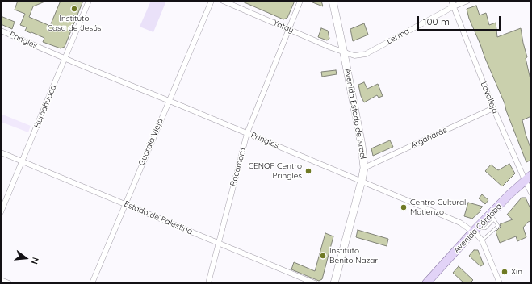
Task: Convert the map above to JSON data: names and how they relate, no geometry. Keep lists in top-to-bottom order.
{
  "streets": {
    "main road": ["Avenida Estado de Israel", "Avenida Córdoba"],
    "street": [
      "Yatay",
      "Lerma",
      "Pringles",
      "Lavalleja",
      "Humahuaca",
      "Argañarás",
      "Guardia Vieja",
      "Rocamora",
      "Estado de Palestina"
    ]
  },
  "crossings": [
    ["Yatay", "Lerma"],
    ["Yatay", "Avenida Estado de Israel"],
    ["Yatay", "Rocamora"],
    ["Lerma", "Lavalleja"],
    ["Lerma", "Avenida Estado de Israel"],
    ["Pringles", "Humahuaca"],
    ["Pringles", "Avenida Estado de Israel"],
    ["Pringles", "Guardia Vieja"],
    ["Pringles", "Rocamora"],
    ["Pringles", "Avenida Córdoba"],
    ["Lavalleja", "Argañarás"],
    ["Lavalleja", "Avenida Córdoba"],
    ["Humahuaca", "Estado de Palestina"],
    ["Avenida Estado de Israel", "Argañarás"],
    ["Guardia Vieja", "Estado de Palestina"],
    ["Rocamora", "Estado de Palestina"]
  ],
  "places": [
    "Instituto Casa de Jesús",
    "CENOF Centro Pringles",
    "Centro Cultural Matienzo",
    "Instituto Benito Nazar",
    "Xin"
  ],
  "scale_bar": "100 m",
  "north": "right"
}
